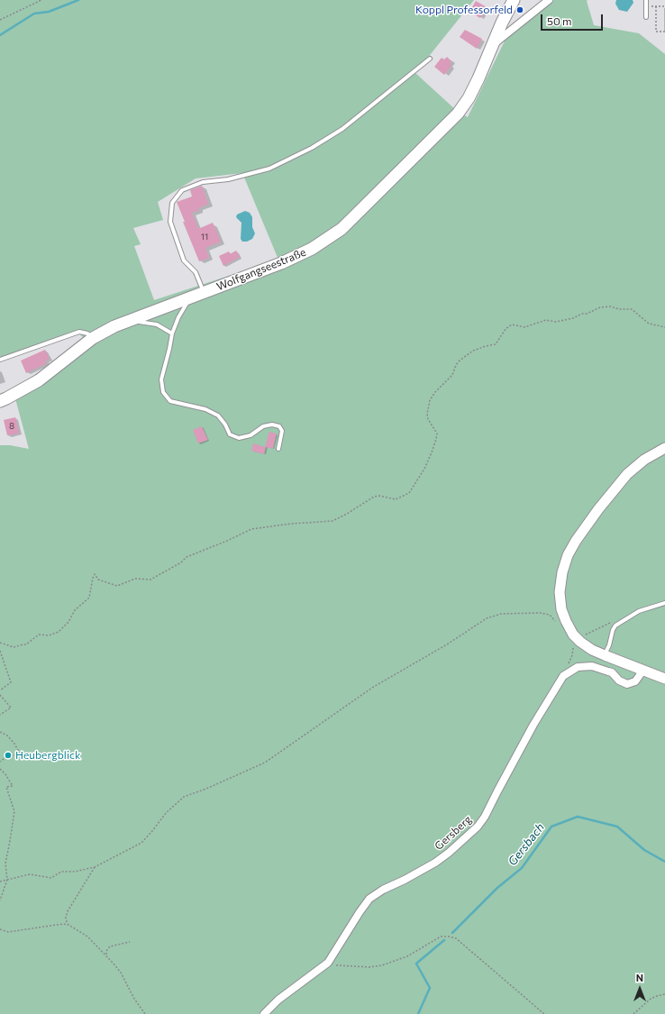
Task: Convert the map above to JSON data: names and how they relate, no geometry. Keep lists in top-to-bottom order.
{
  "streets": {
    "main road": ["Wolfgangseestraße"],
    "street": ["Gersberg"]
  },
  "water": ["Gersbach"],
  "places": ["Koppl Professorfeld", "Heubergblick"],
  "house_numbers": ["11", "8"],
  "scale_bar": "50 m",
  "north": "top"
}
